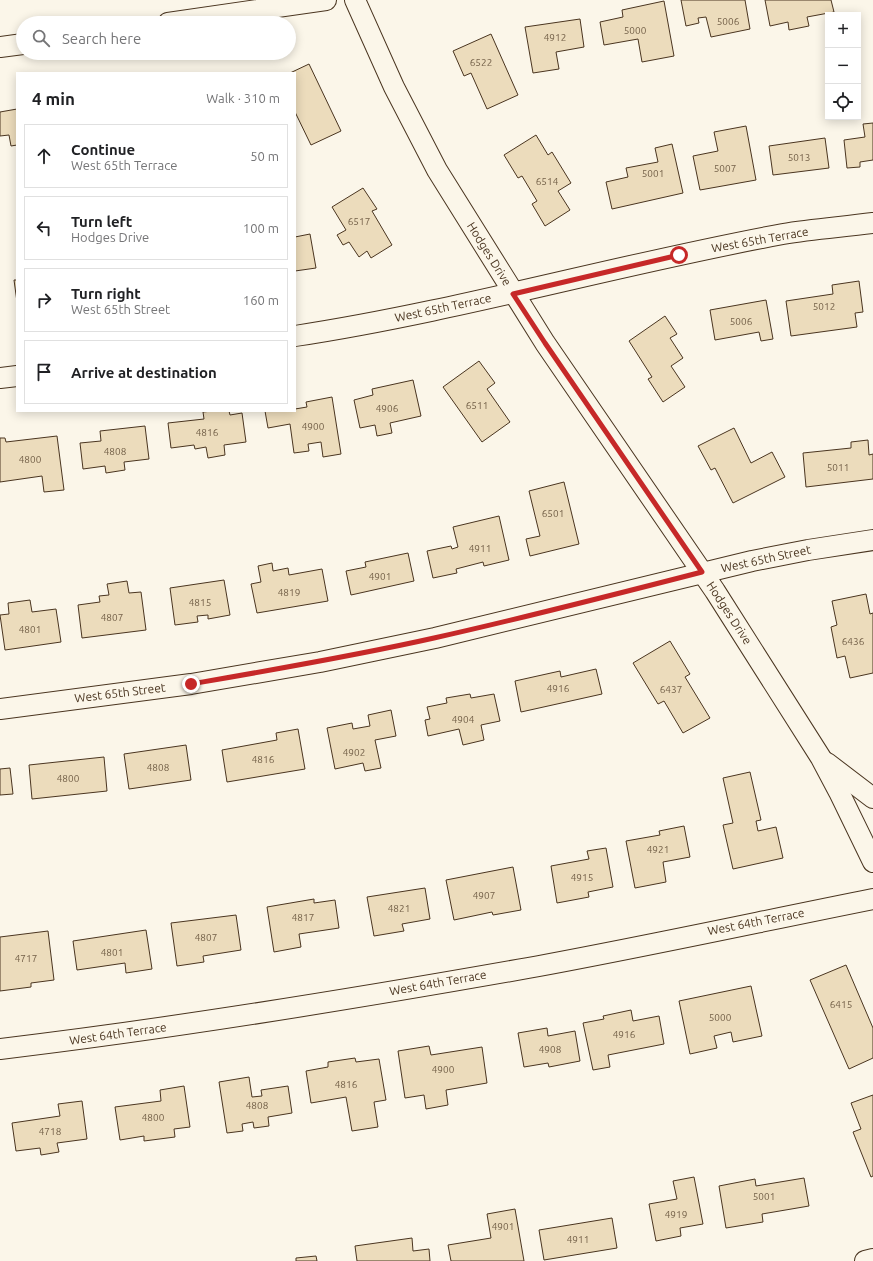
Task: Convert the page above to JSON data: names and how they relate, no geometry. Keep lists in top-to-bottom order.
{
  "streets": {
    "street": [
      "West 65th Terrace",
      "Hodges Drive",
      "West 65th Street",
      "West 64th Terrace"
    ]
  },
  "crossings": [
    ["West 65th Terrace", "Hodges Drive"],
    ["Hodges Drive", "West 65th Street"]
  ],
  "house_numbers": [
    "5006",
    "5000",
    "4912",
    "6522",
    "5013",
    "5007",
    "5001",
    "6514",
    "6517",
    "5012",
    "5006",
    "6511",
    "4906",
    "4900",
    "4816",
    "4808",
    "4800",
    "5011",
    "6501",
    "4911",
    "4901",
    "4819",
    "4815",
    "4807",
    "4801",
    "6436",
    "4916",
    "6437",
    "4904",
    "4902",
    "4816",
    "4808",
    "4800",
    "4921",
    "4915",
    "4907",
    "4821",
    "4817",
    "4807",
    "4801",
    "4717",
    "6415",
    "5000",
    "4916",
    "4908",
    "4900",
    "4816",
    "4808",
    "4800",
    "4718",
    "5001",
    "4919",
    "4901",
    "4911"
  ],
  "page": {
    "map_buttons": ["+", "−"],
    "search": "Search here",
    "heading": ["4 min", "Walk · 310 m"],
    "list": [
      ["Continue", "West 65th Terrace", "50 m"],
      ["Turn left", "Hodges Drive", "100 m"],
      ["Turn right", "West 65th Street", "160 m"],
      "Arrive at destination"
    ]
  }
}
